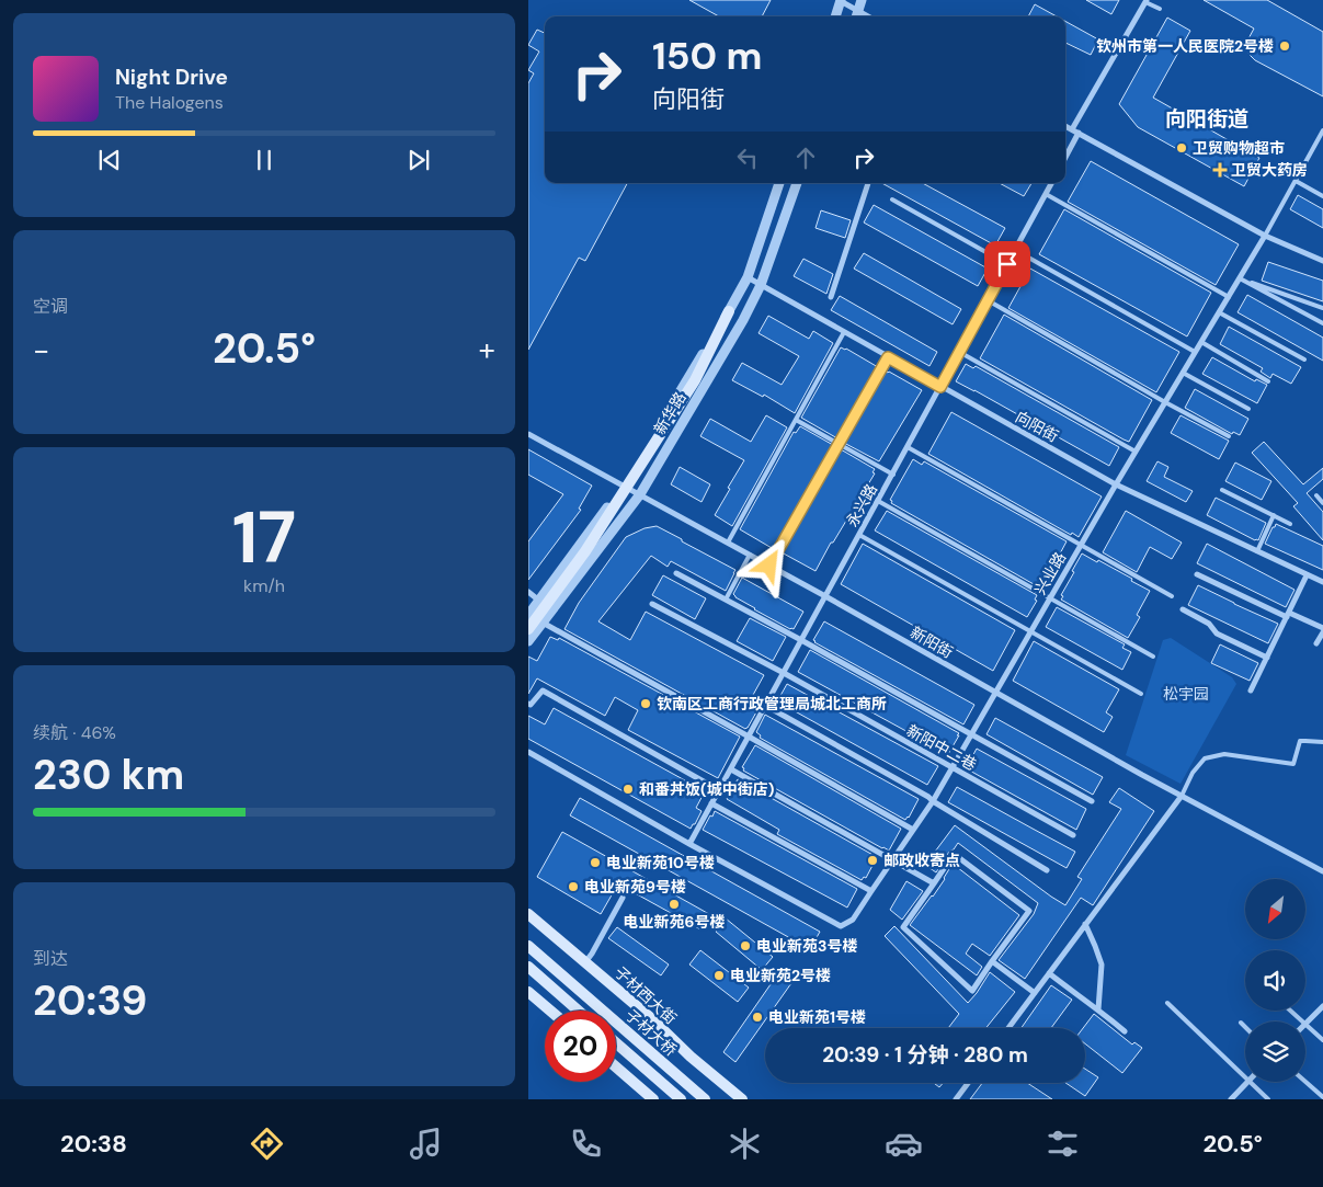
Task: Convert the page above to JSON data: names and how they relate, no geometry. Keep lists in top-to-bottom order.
{
  "streets": {
    "main road": ["子材西大街", "子材大桥"],
    "street": [
      "新华路",
      "向阳街",
      "永兴路",
      "兴业路",
      "新阳街",
      "新阳中二巷"
    ]
  },
  "crossings": [
    ["新华路", "向阳街"],
    ["新华路", "新阳街"],
    ["向阳街", "永兴路"],
    ["向阳街", "兴业路"],
    ["永兴路", "兴业路"],
    ["永兴路", "新阳街"],
    ["永兴路", "新阳中二巷"],
    ["兴业路", "新阳街"],
    ["兴业路", "新阳中二巷"]
  ],
  "districts": ["向阳街道"],
  "parks": ["松宇园"],
  "places": {
    "other": [
      "钦州市第一人民医院2号楼",
      "卫贸购物超市",
      "钦南区工商行政管理局城北工商所",
      "和番丼饭(城中街店)",
      "邮政收寄点",
      "电业新苑10号楼",
      "电业新苑9号楼",
      "电业新苑6号楼",
      "电业新苑3号楼",
      "电业新苑2号楼",
      "电业新苑1号楼"
    ],
    "health": ["卫贸大药房"]
  },
  "north": "bottom left",
  "page": {
    "turn": ["150 m", "向阳街"],
    "song": ["Night Drive", "The Halogens"],
    "tile": [
      "空调",
      ["17", "km/h"],
      ["续航 · 46%", "230 km"],
      ["到达", "20:39"]
    ],
    "heat": ["−", "20.5°", "+"],
    "limit": "20",
    "trip": "20:39 · 1 分钟 · 280 m",
    "tabs": ["20:38", "20.5°"]
  }
}
